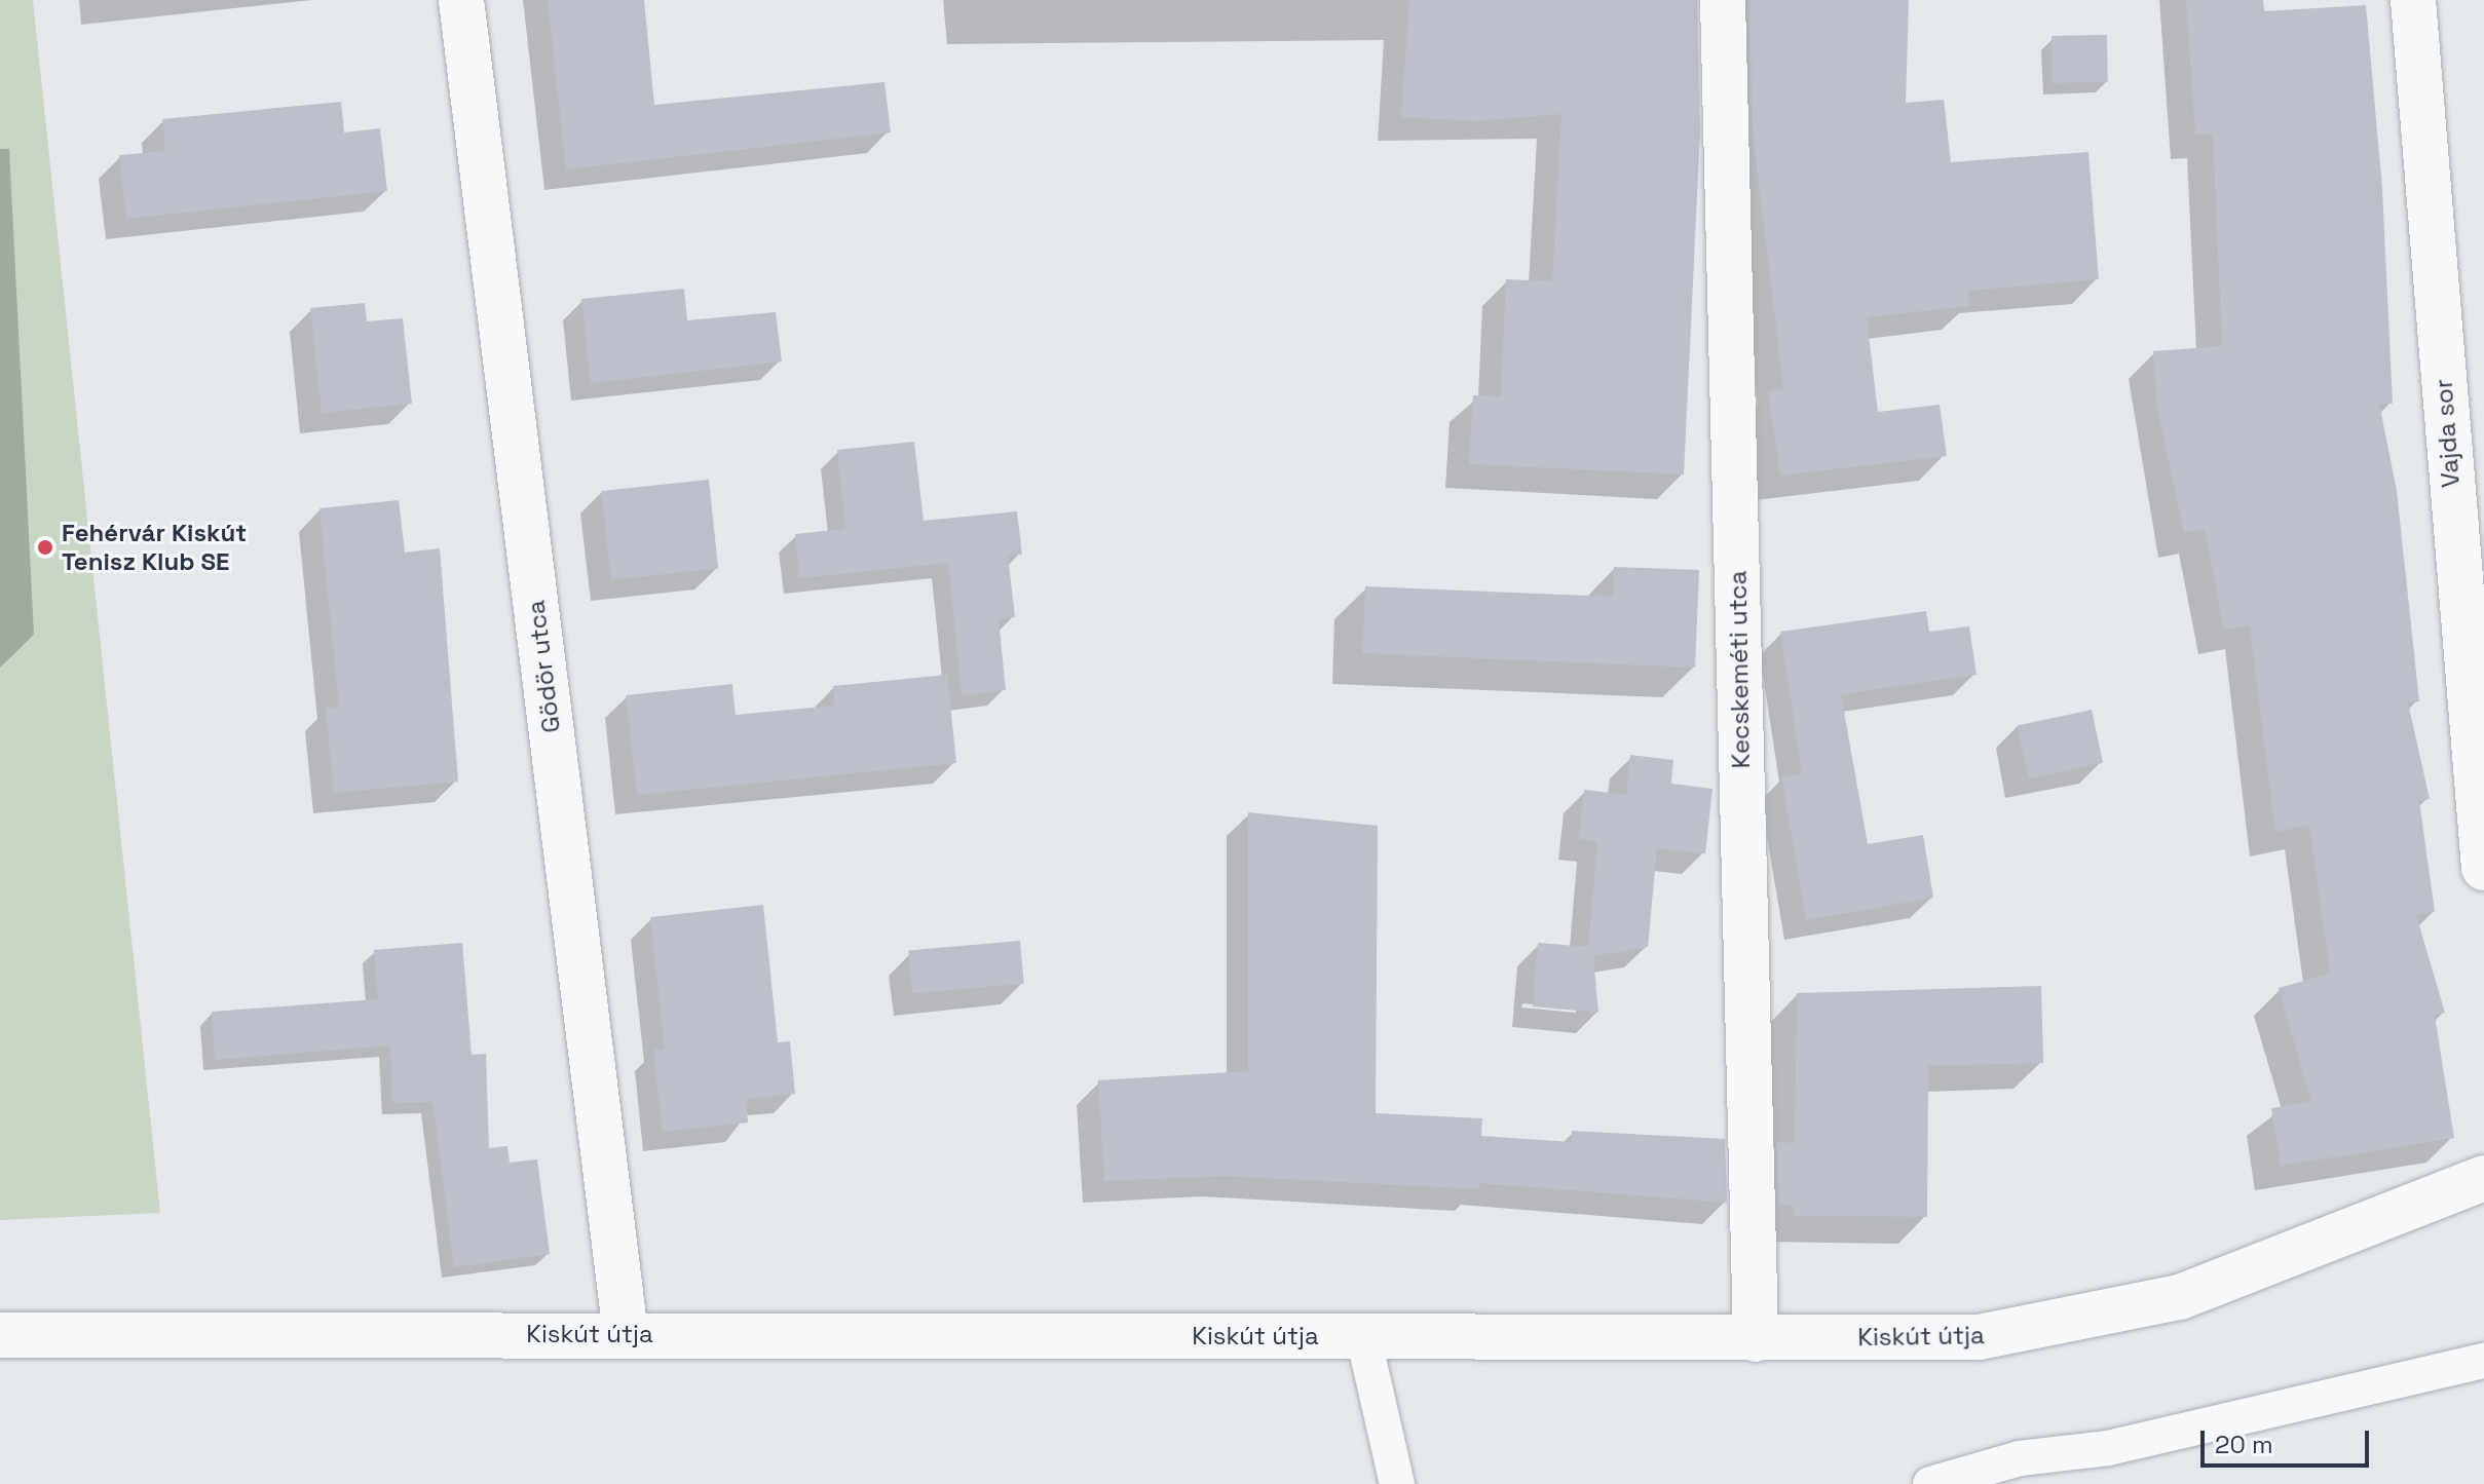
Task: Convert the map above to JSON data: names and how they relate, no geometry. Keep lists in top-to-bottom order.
{
  "streets": {
    "street": [
      "Vajda sor",
      "Gödör utca",
      "Kecskeméti utca",
      "Kiskút útja"
    ]
  },
  "crossings": [
    ["Gödör utca", "Kiskút útja"],
    ["Kecskeméti utca", "Kiskút útja"]
  ],
  "places": ["Fehérvár Kiskút Tenisz Klub SE"],
  "scale_bar": "20 m"
}
